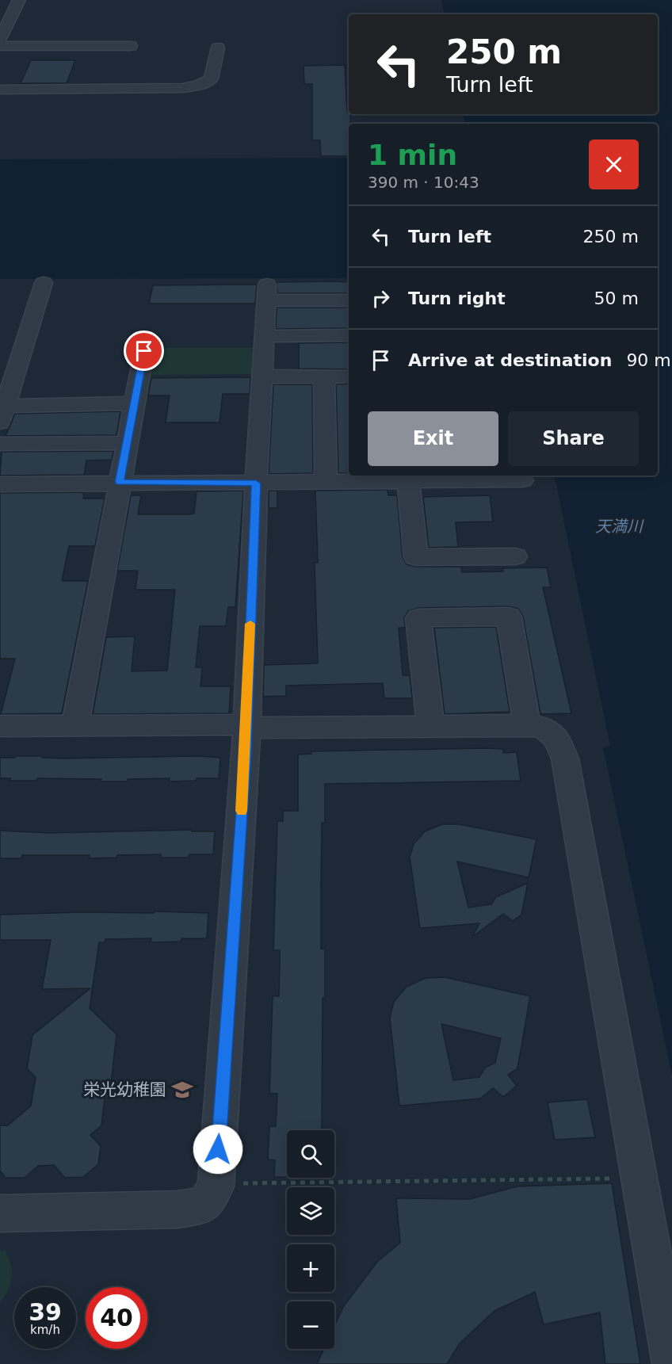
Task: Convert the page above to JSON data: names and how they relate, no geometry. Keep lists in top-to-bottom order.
{
  "water": ["天満川"],
  "places": {
    "school or university": ["栄光幼稚園"]
  },
  "page": {
    "turn": ["250 m", "Turn left"],
    "heading": ["1 min", "390 m · 10:43"],
    "list": [
      {
        "name": "Turn left",
        "value": "250 m"
      },
      {
        "name": "Turn right",
        "value": "50 m"
      },
      {
        "name": "Arrive at destination",
        "value": "90 m"
      }
    ],
    "buttons": ["Exit", "Share"],
    "map_buttons": ["+", "−"],
    "speed": "39 km/h",
    "limit": "40"
  }
}
